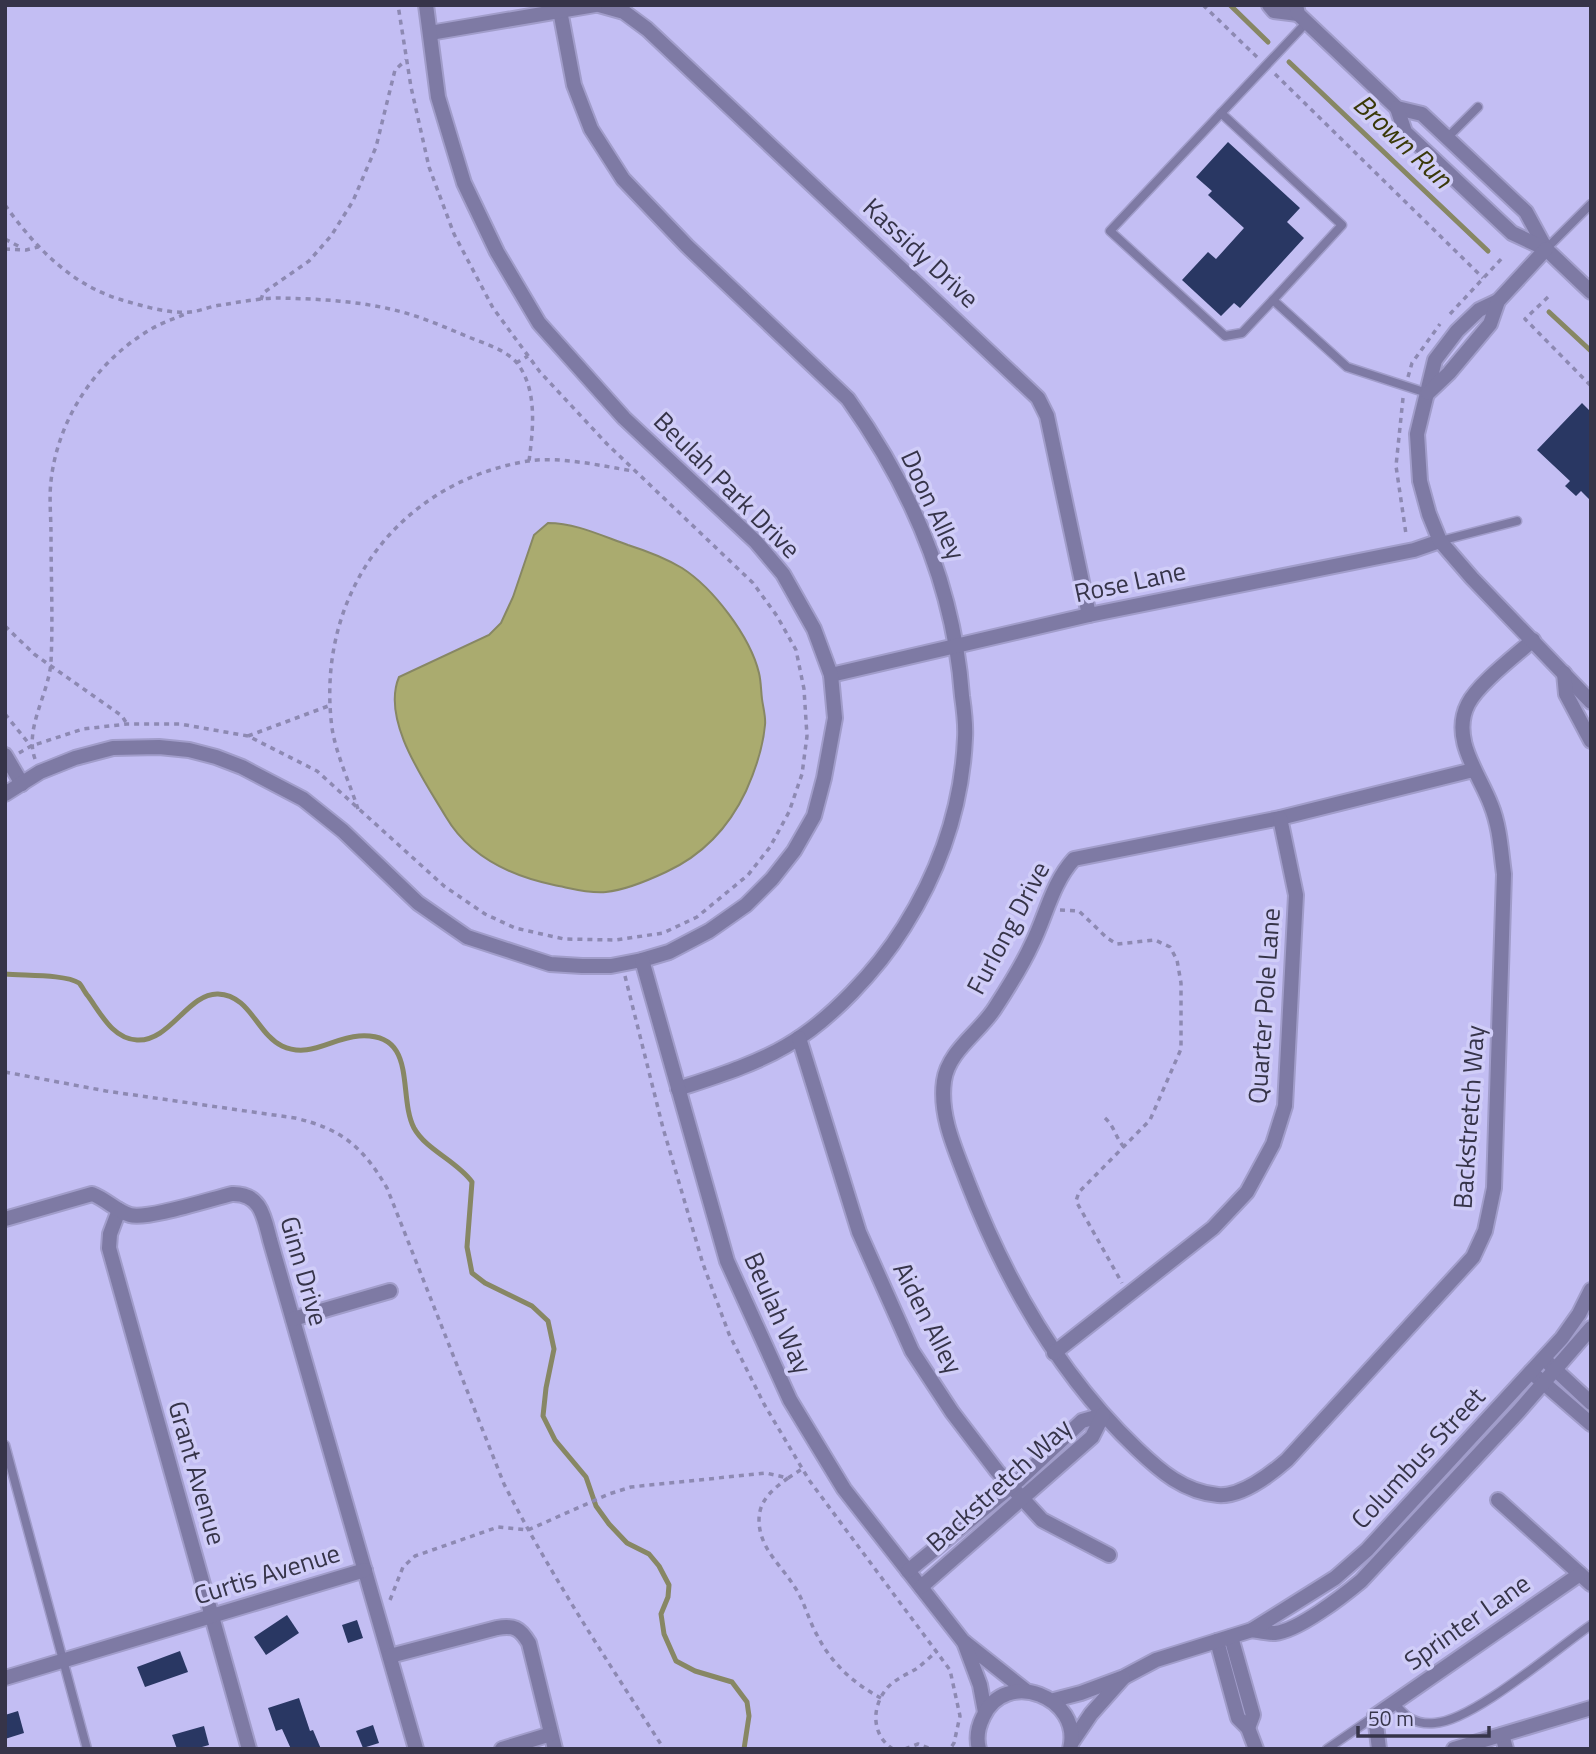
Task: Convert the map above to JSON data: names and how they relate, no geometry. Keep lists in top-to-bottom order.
{
  "streets": {
    "street": [
      "Kassidy Drive",
      "Beulah Park Drive",
      "Doon Alley",
      "Rose Lane",
      "Furlong Drive",
      "Quarter Pole Lane",
      "Backstretch Way",
      "Ginn Drive",
      "Beulah Way",
      "Aiden Alley",
      "Columbus Street",
      "Grant Avenue",
      "Curtis Avenue",
      "Sprinter Lane"
    ]
  },
  "crossings": [
    ["Kassidy Drive", "Beulah Park Drive"],
    ["Kassidy Drive", "Doon Alley"],
    ["Kassidy Drive", "Rose Lane"],
    ["Beulah Park Drive", "Rose Lane"],
    ["Beulah Park Drive", "Beulah Way"],
    ["Doon Alley", "Rose Lane"],
    ["Doon Alley", "Beulah Way"],
    ["Doon Alley", "Aiden Alley"],
    ["Furlong Drive", "Quarter Pole Lane"],
    ["Furlong Drive", "Backstretch Way"],
    ["Backstretch Way", "Beulah Way"],
    ["Backstretch Way", "Aiden Alley"],
    ["Ginn Drive", "Grant Avenue"],
    ["Ginn Drive", "Curtis Avenue"],
    ["Grant Avenue", "Curtis Avenue"]
  ],
  "water": ["Brown Run"],
  "scale_bar": "50 m"
}
